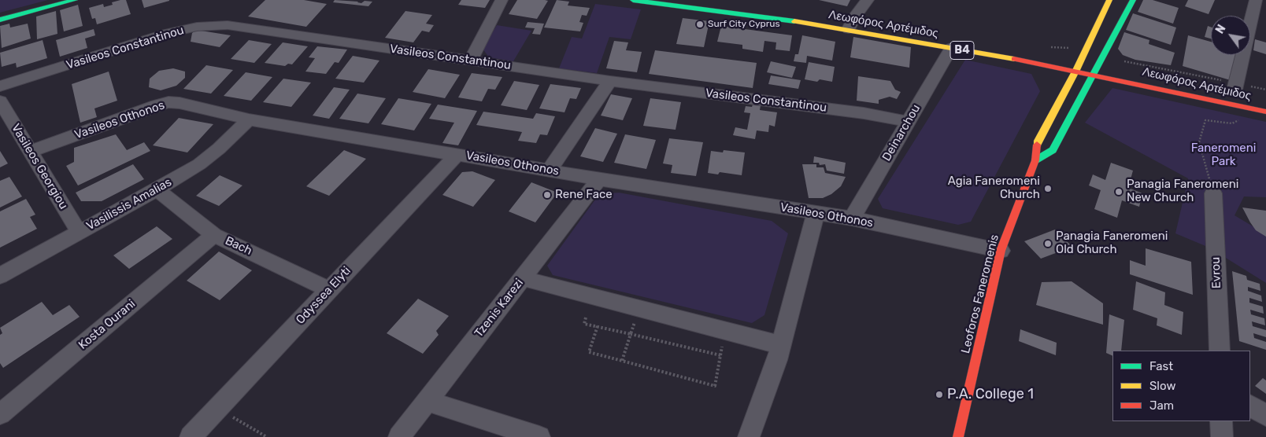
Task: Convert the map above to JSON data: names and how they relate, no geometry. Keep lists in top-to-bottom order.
{
  "streets": {
    "main road": ["Λεωφόρος Αρτέμιδος", "B4", "Leoforos Faneromenis"],
    "street": [
      "Vasileos Constantinou",
      "Vasileos Othonos",
      "Deinarchou",
      "Vasileos Georgiou",
      "Vasilissis Amalias",
      "Bach",
      "Evrou",
      "Odyssea Elyti",
      "Tzenis Karezi",
      "Kosta Ourani"
    ]
  },
  "crossings": [
    ["Λεωφόρος Αρτέμιδος", "Deinarchou"],
    ["Λεωφόρος Αρτέμιδος", "Leoforos Faneromenis"],
    ["Vasileos Constantinou", "Deinarchou"],
    ["Vasileos Othonos", "Deinarchou"],
    ["Vasileos Othonos", "Vasileos Georgiou"],
    ["Vasileos Othonos", "Vasilissis Amalias"],
    ["Vasileos Othonos", "Leoforos Faneromenis"],
    ["Vasileos Othonos", "Odyssea Elyti"],
    ["Vasileos Othonos", "Tzenis Karezi"],
    ["Vasileos Georgiou", "Vasilissis Amalias"],
    ["Vasilissis Amalias", "Bach"],
    ["Bach", "Odyssea Elyti"],
    ["Bach", "Kosta Ourani"]
  ],
  "parks": ["Faneromeni Park"],
  "places": [
    "Surf City Cyprus",
    "Agia Faneromeni Church",
    "Panagia Faneromeni New Church",
    "Rene Face",
    "Panagia Faneromeni Old Church",
    "P.A. College 1"
  ],
  "legend": ["Fast", "Slow", "Jam"],
  "north": "top left"
}
